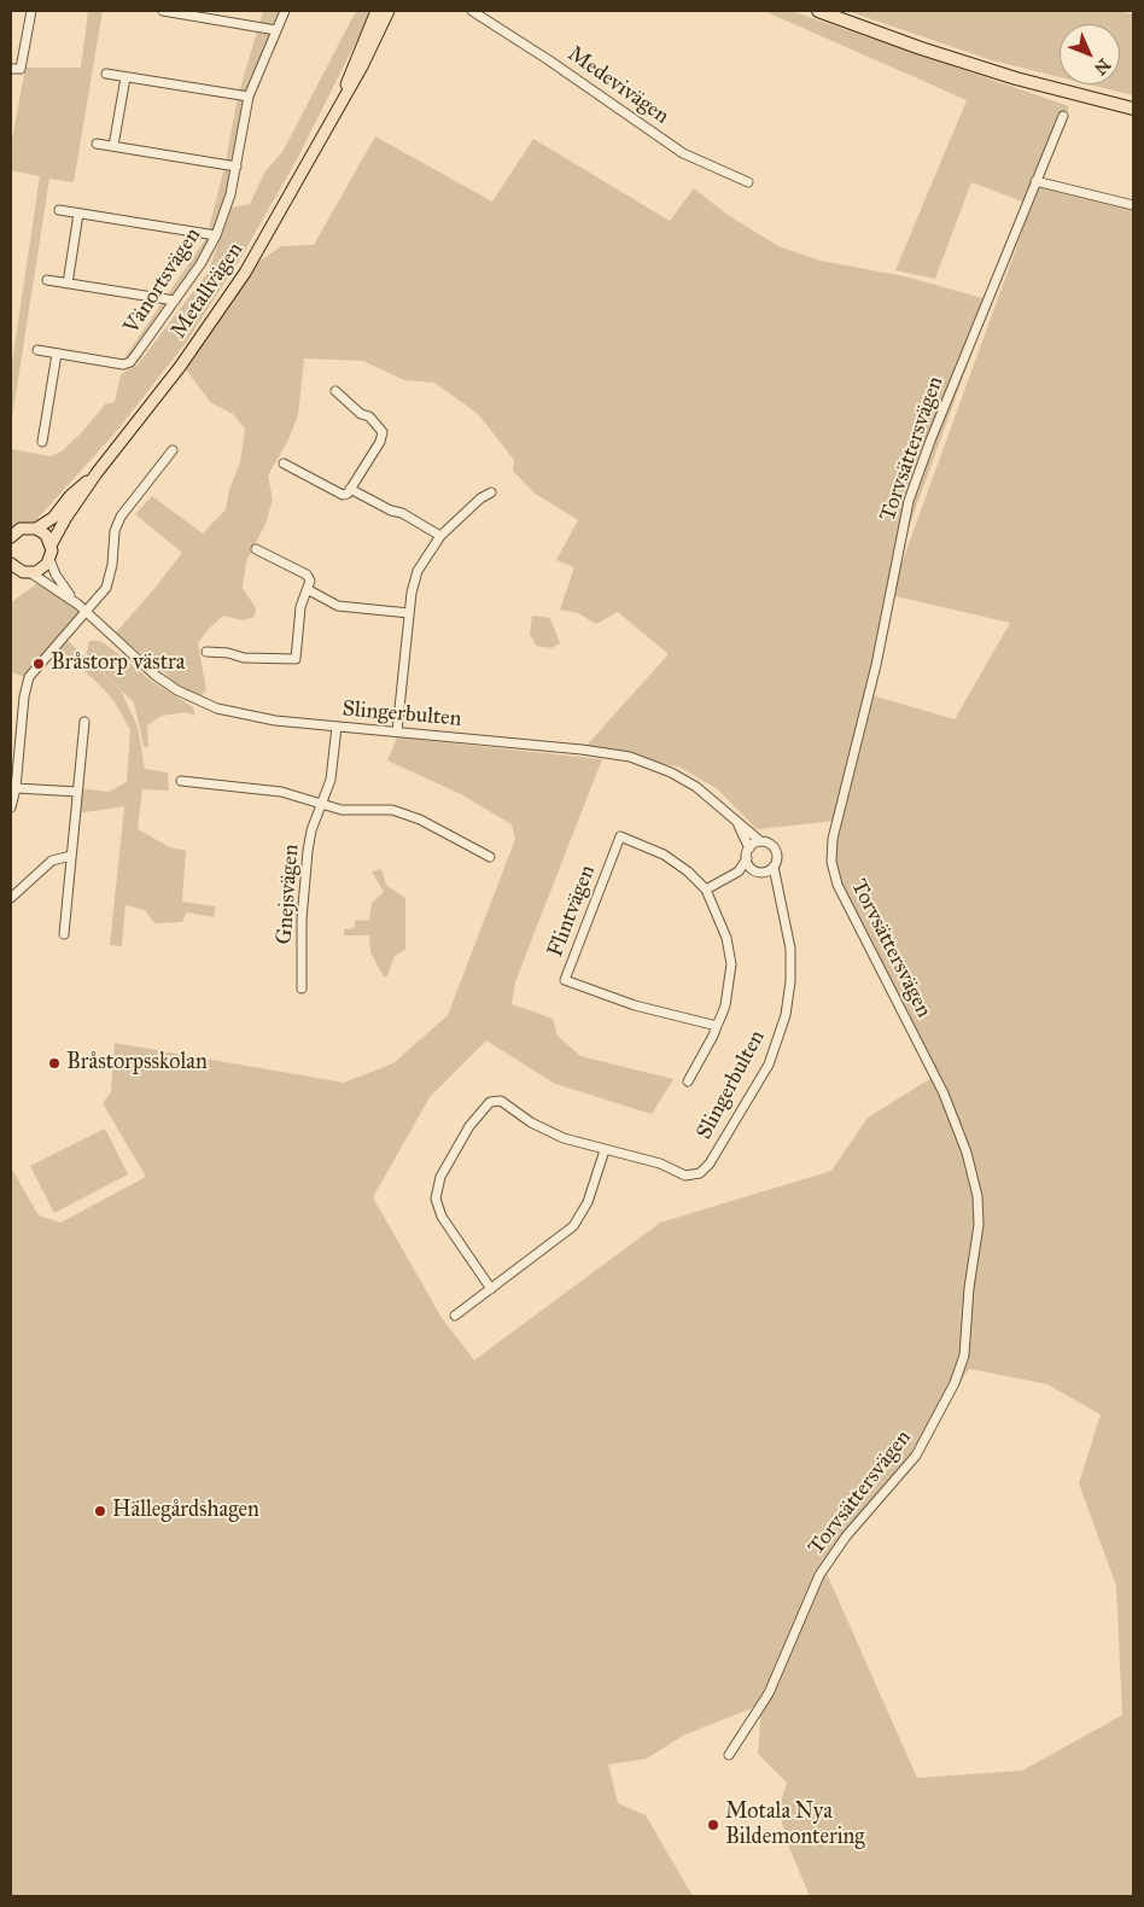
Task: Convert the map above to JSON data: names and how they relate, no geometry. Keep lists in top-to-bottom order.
{
  "streets": {
    "main road": ["Metallvägen"],
    "street": [
      "Medevivägen",
      "Vänortsvägen",
      "Torvsättersvägen",
      "Slingerbulten",
      "Gnejsvägen",
      "Flintvägen"
    ]
  },
  "crossings": [
    ["Metallvägen", "Slingerbulten"],
    ["Slingerbulten", "Gnejsvägen"]
  ],
  "places": [
    "Bråstorp västra",
    "Bråstorpsskolan",
    "Hällegårdshagen",
    "Motala Nya Bildemontering"
  ],
  "north": "bottom right"
}
